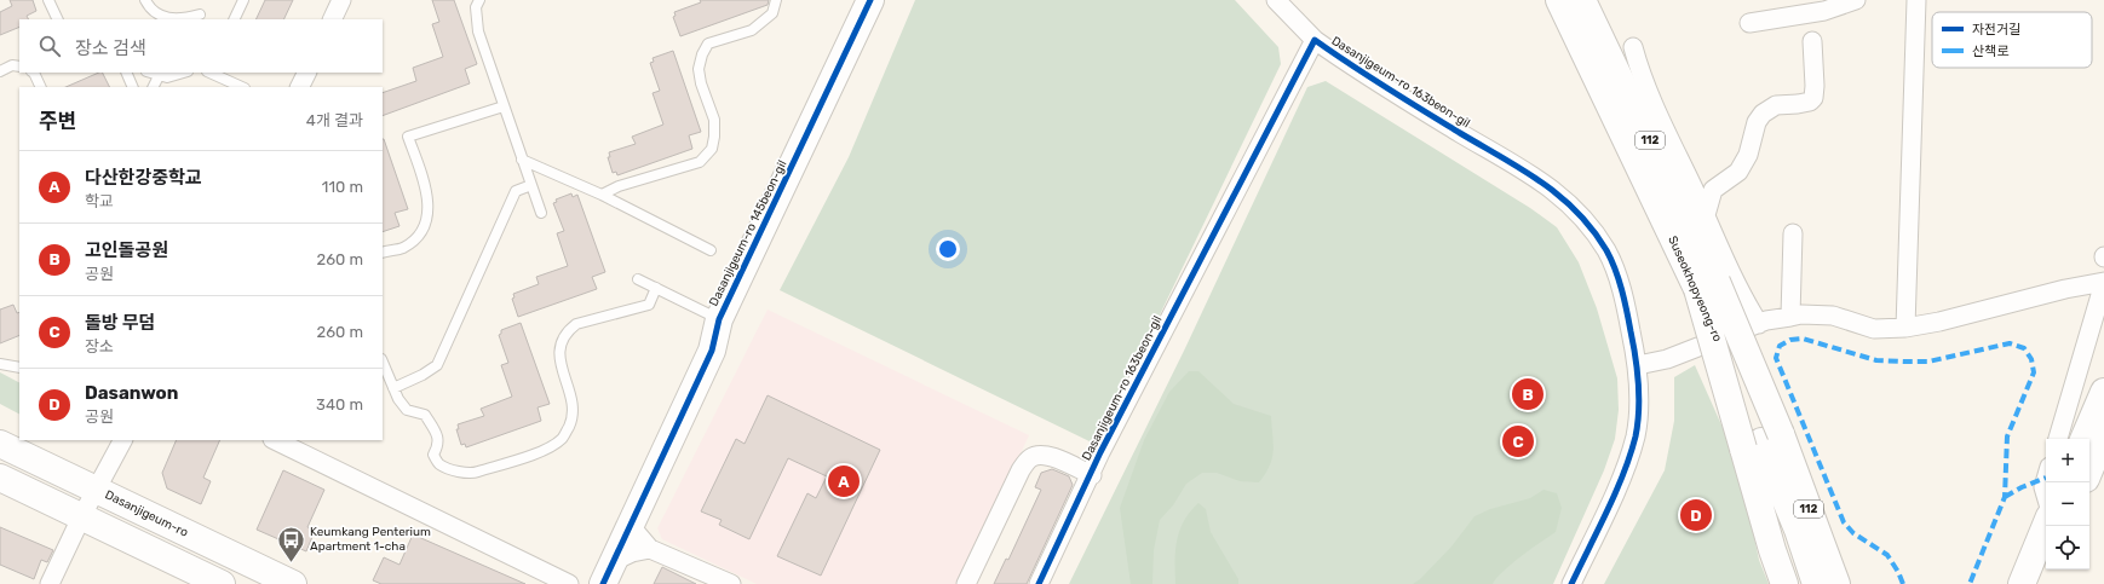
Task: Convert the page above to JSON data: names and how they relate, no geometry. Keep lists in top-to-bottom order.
{
  "streets": {
    "main road": [
      "112",
      "Dasanjigeum-ro 145beon-gil",
      "Suseokhopyeong-ro",
      "Dasanjigeum-ro"
    ],
    "street": ["Dasanjigeum-ro 163beon-gil"]
  },
  "places": {
    "bus stop": ["Keumkang Penterium Apartment 1-cha"]
  },
  "legend": ["자전거길", "산책로"],
  "page": {
    "search": "장소 검색",
    "heading": ["주변", "4개 결과"],
    "list": [
      {
        "mark": "A",
        "name": "다산한강중학교",
        "note": "학교",
        "value": "110 m"
      },
      {
        "mark": "B",
        "name": "고인돌공원",
        "note": "공원",
        "value": "260 m"
      },
      {
        "mark": "C",
        "name": "돌방 무덤",
        "note": "장소",
        "value": "260 m"
      },
      {
        "mark": "D",
        "name": "Dasanwon",
        "note": "공원",
        "value": "340 m"
      }
    ],
    "pins": [
      "B",
      "C",
      "A",
      "D"
    ],
    "map_buttons": ["+", "−"]
  }
}
